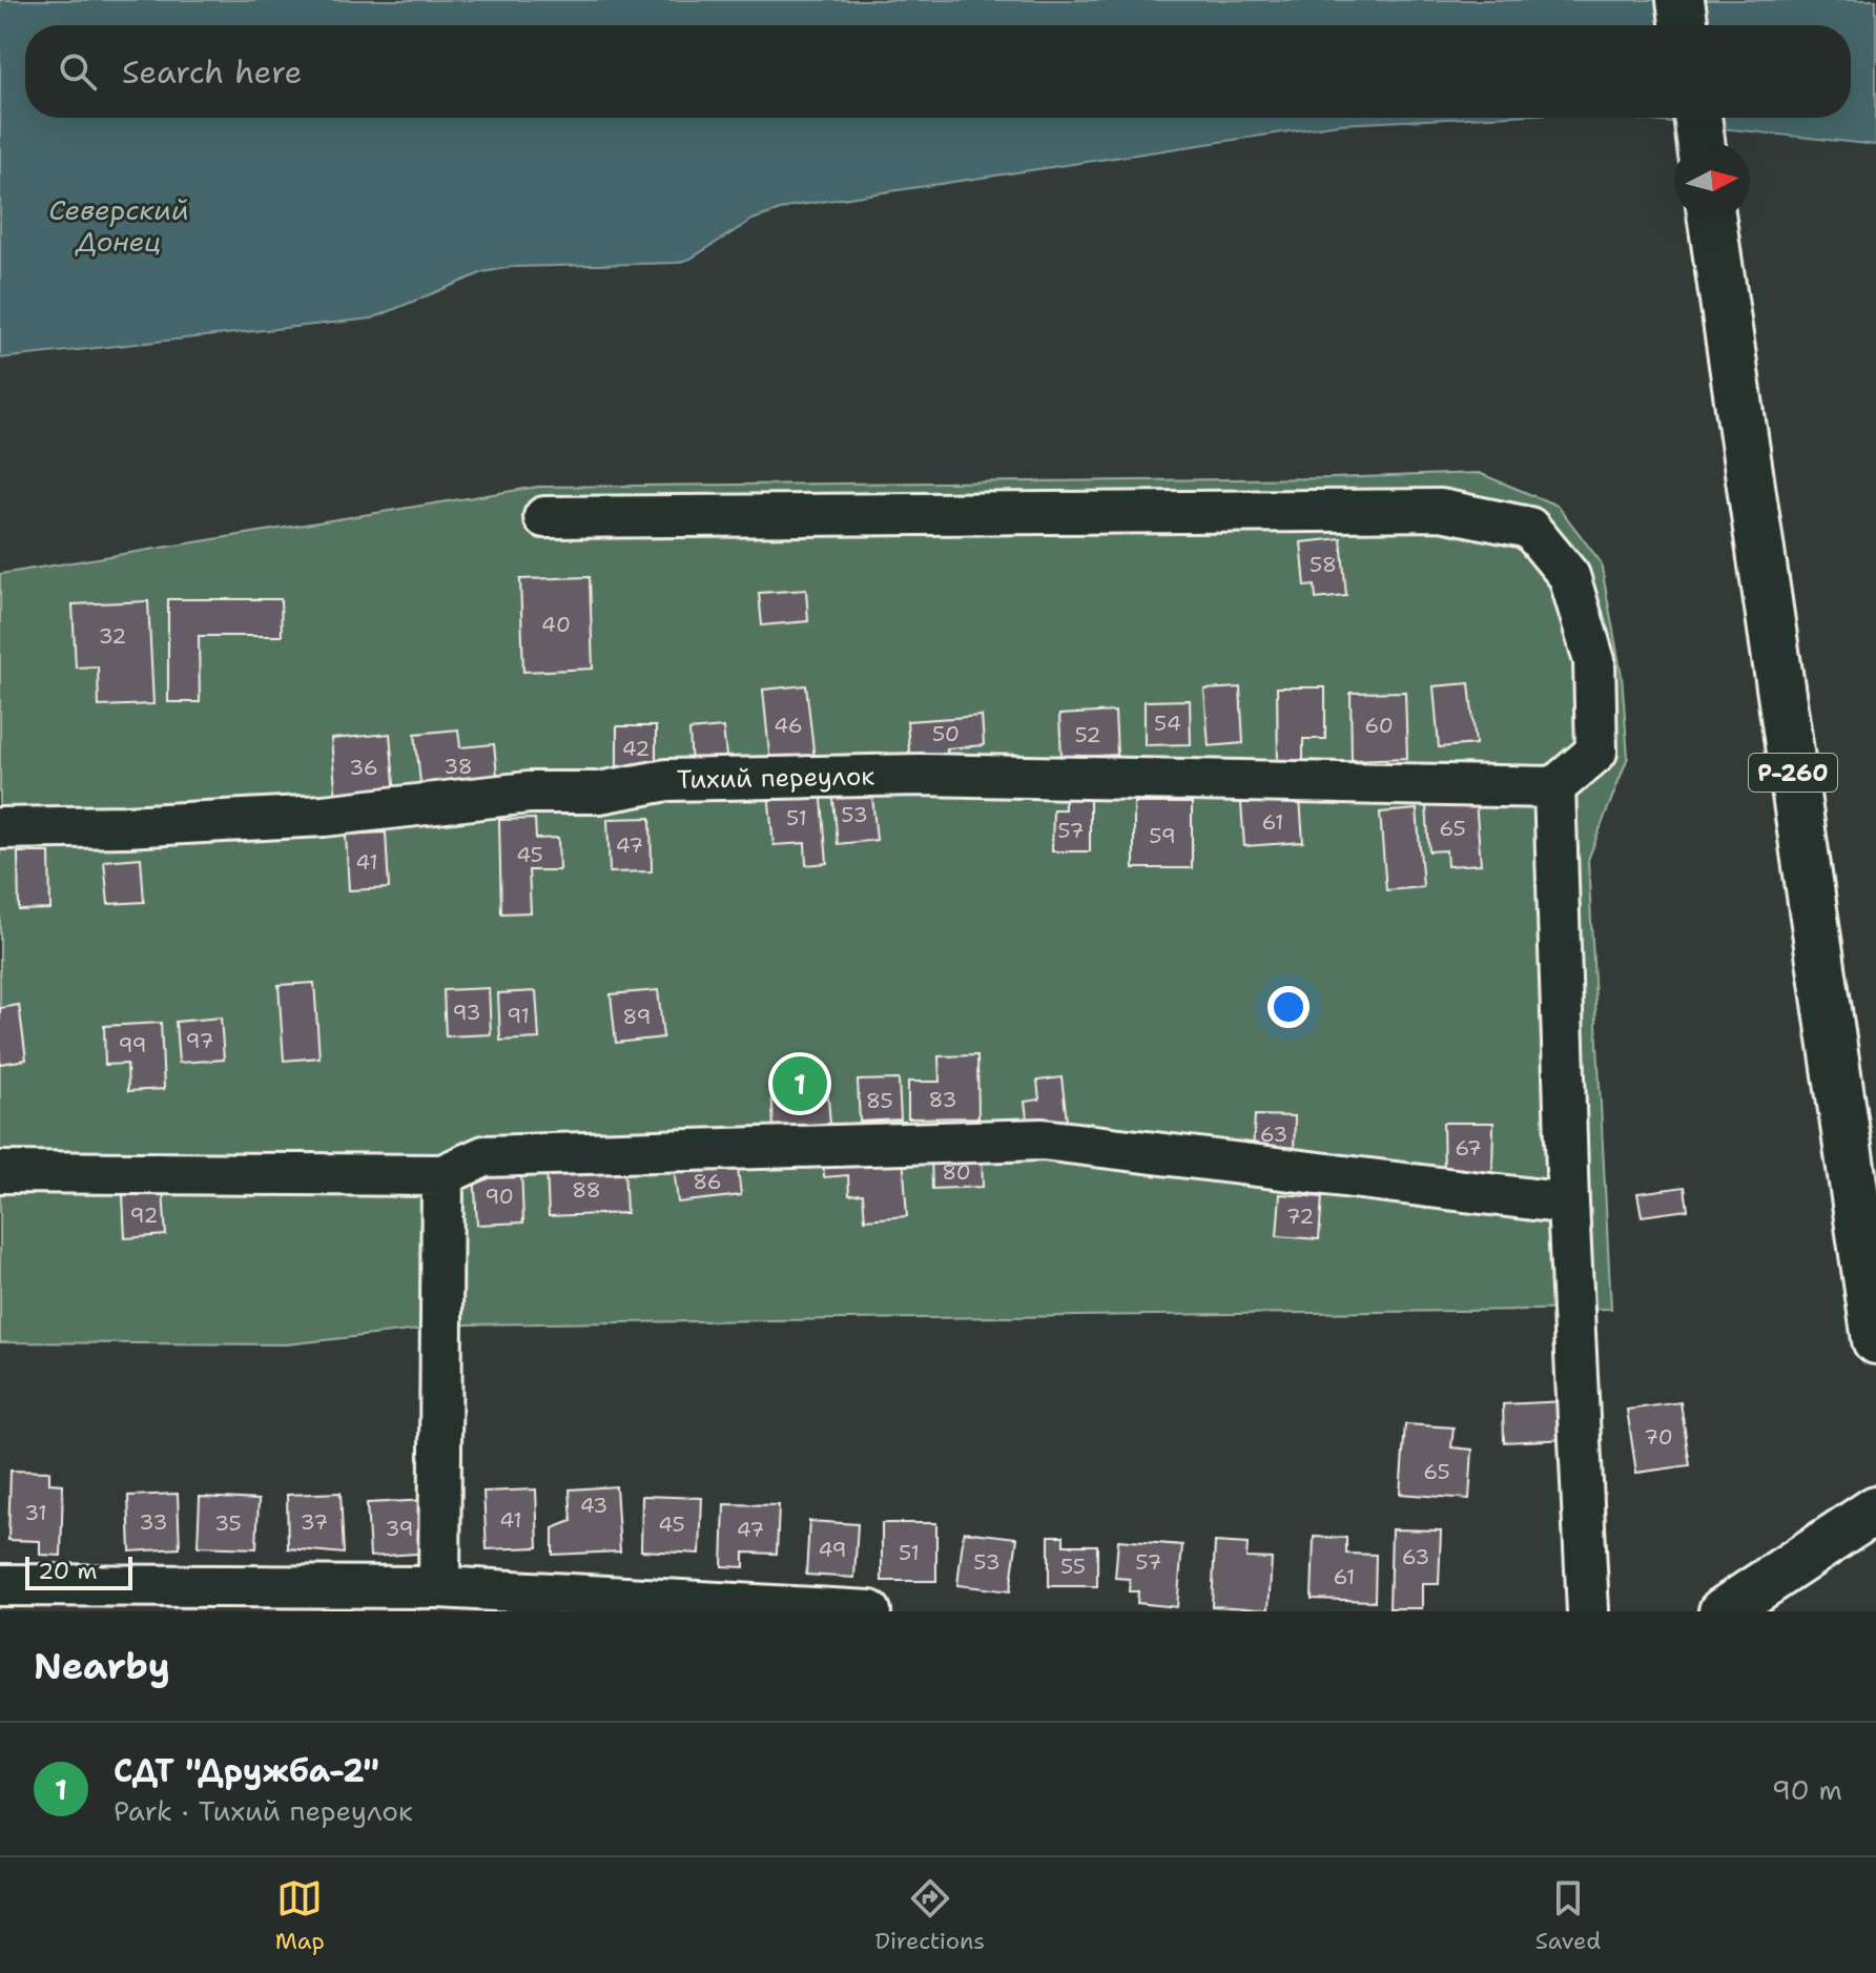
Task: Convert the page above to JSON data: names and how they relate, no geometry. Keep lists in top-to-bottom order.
{
  "streets": {
    "main road": ["Р-260"],
    "street": ["Тихий переулок"]
  },
  "water": ["Северский Донец"],
  "house_numbers": [
    "58",
    "40",
    "32",
    "54",
    "46",
    "60",
    "50",
    "52",
    "42",
    "38",
    "36",
    "53",
    "51",
    "61",
    "65",
    "57",
    "59",
    "47",
    "45",
    "41",
    "93",
    "91",
    "89",
    "97",
    "99",
    "83",
    "85",
    "63",
    "67",
    "80",
    "86",
    "88",
    "90",
    "92",
    "72",
    "70",
    "65",
    "43",
    "31",
    "41",
    "33",
    "37",
    "35",
    "45",
    "39",
    "47",
    "49",
    "51",
    "63",
    "53",
    "57",
    "55",
    "61"
  ],
  "scale_bar": "20 m",
  "north": "right",
  "page": {
    "search": "Search here",
    "pins": "1",
    "scale": "20 m",
    "heading": "Nearby",
    "list": [
      {
        "mark": "1",
        "name": "СДТ \"Дружба-2\"",
        "note": "Park · Тихий переулок",
        "value": "90 m"
      }
    ],
    "nav": ["Map", "Directions", "Saved"]
  }
}
